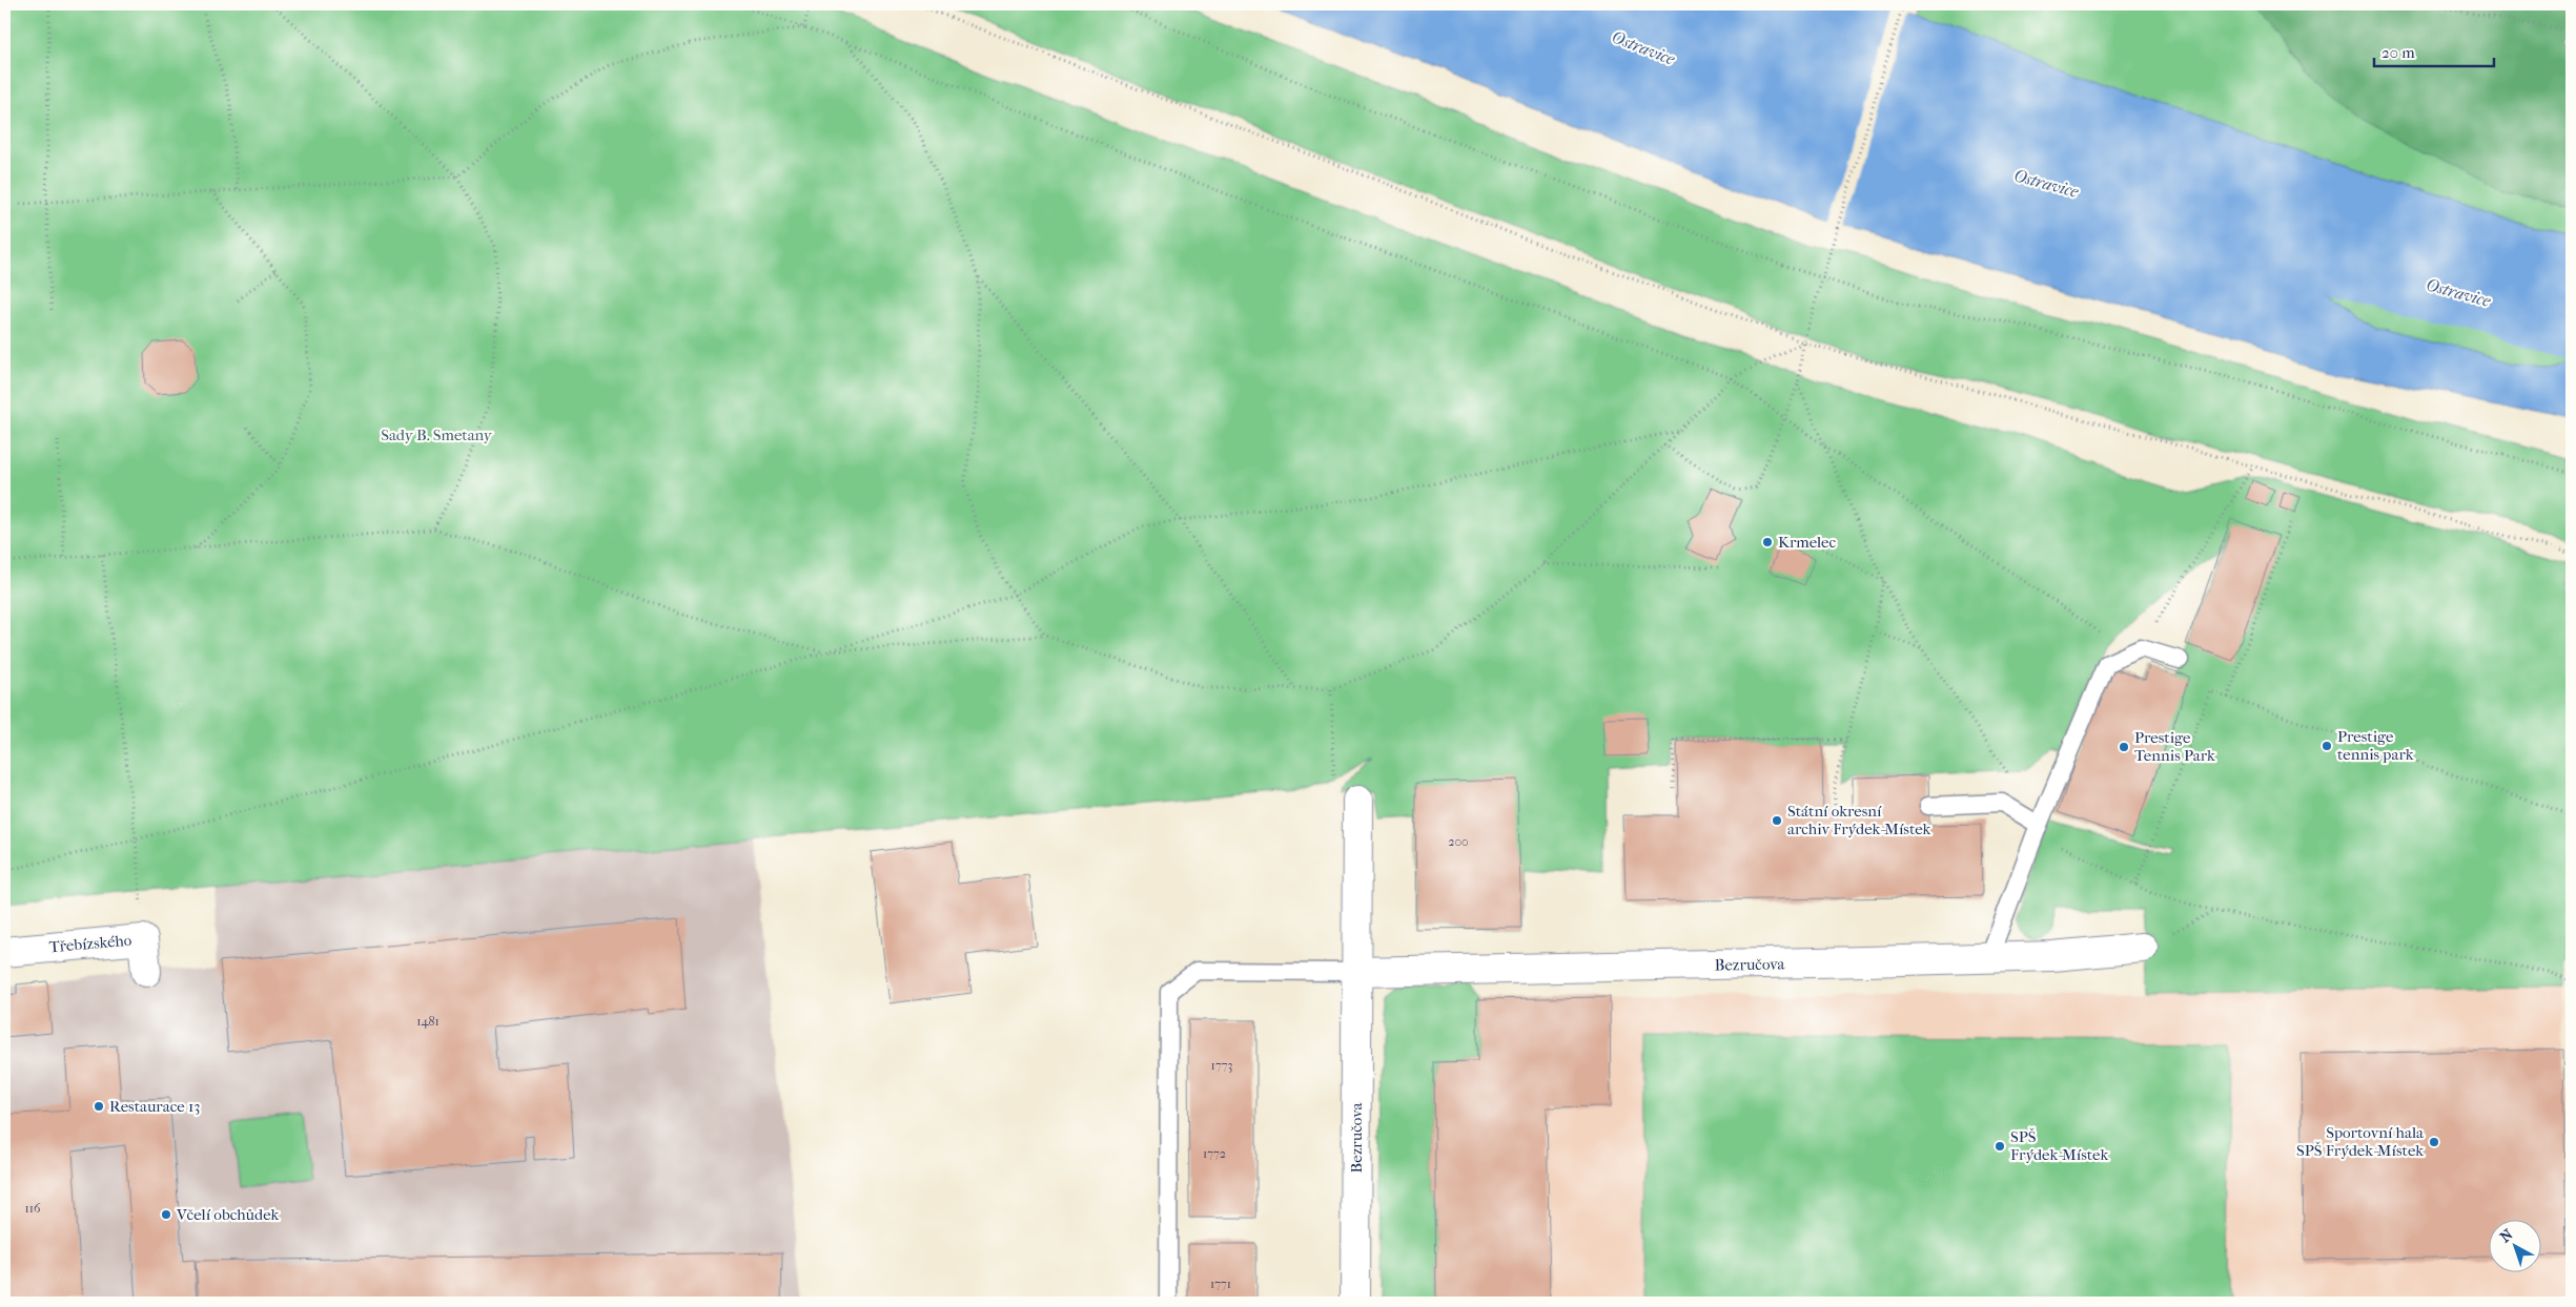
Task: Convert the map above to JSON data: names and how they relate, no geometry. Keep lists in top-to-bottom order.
{
  "streets": {
    "street": ["Třebízského", "Bezručova"]
  },
  "water": ["Ostravice"],
  "parks": ["Sady B. Smetany"],
  "places": [
    "Krmelec",
    "Prestige tennis park",
    "Prestige Tennis Park",
    "Státní okresní archiv Frýdek-Místek",
    "Restaurace 13",
    "Sportovní hala SPŠ Frýdek-Místek",
    "SPŠ Frýdek-Místek",
    "Včelí obchůdek"
  ],
  "house_numbers": [
    "200",
    "1481",
    "1773",
    "1772",
    "116",
    "1771"
  ],
  "scale_bar": "20 m",
  "north": "top left"
}
